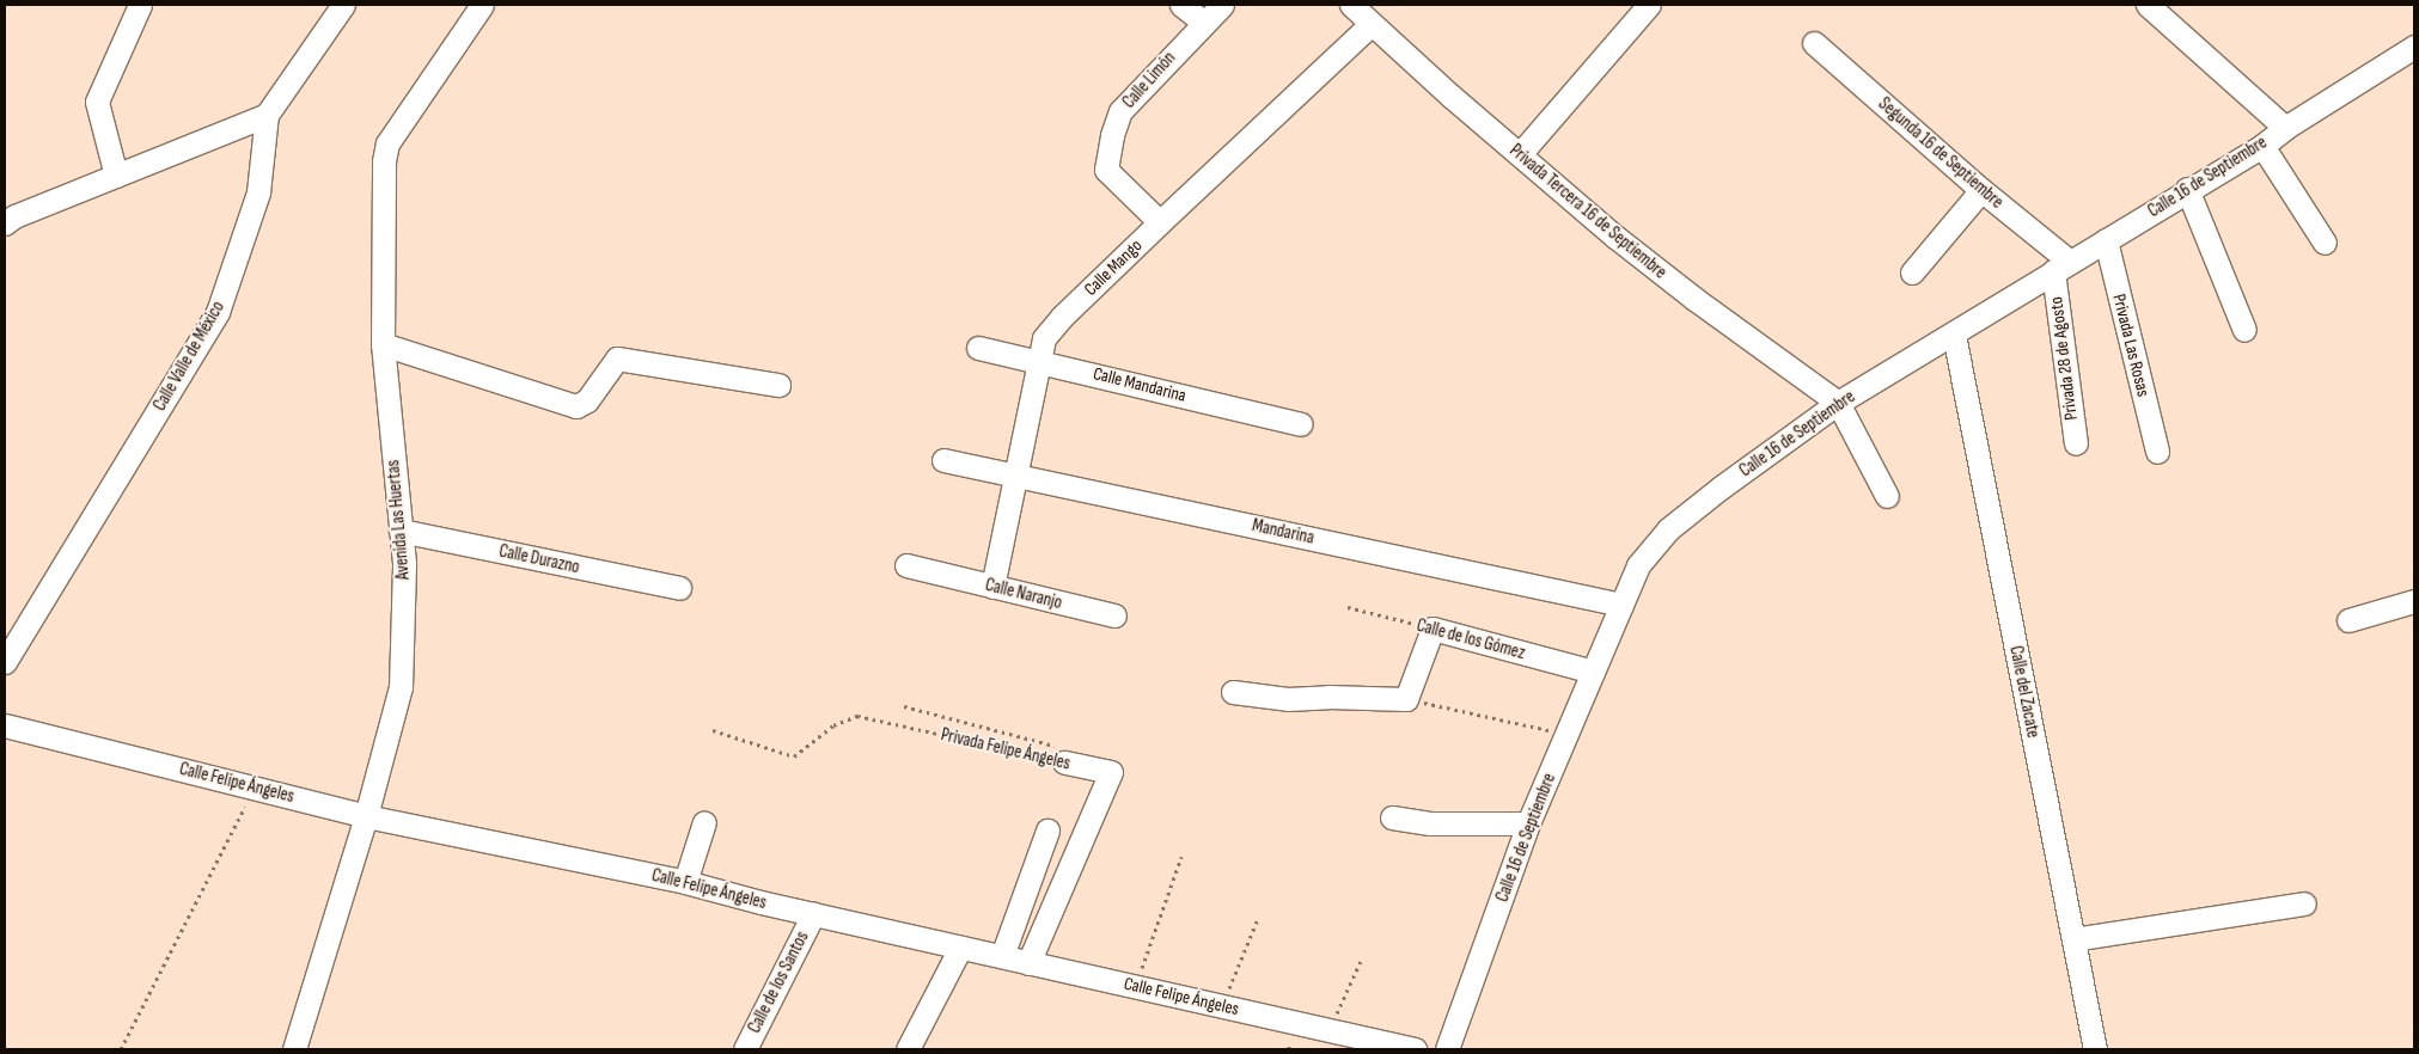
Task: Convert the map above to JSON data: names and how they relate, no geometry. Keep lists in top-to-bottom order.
{
  "streets": {
    "street": [
      "Calle Limón",
      "Segunda 16 de Septiembre",
      "Calle 16 de Septiembre",
      "Privada Tercera 16 de Septiembre",
      "Calle Mango",
      "Privada Las Rosas",
      "Calle Valle de México",
      "Privada 28 de Agosto",
      "Calle Mandarina",
      "Avenida Las Huertas",
      "Mandarina",
      "Calle Durazno",
      "Calle Naranjo",
      "Calle de los Gómez",
      "Calle del Zacate",
      "Privada Felipe Ángeles",
      "Calle Felipe Ángeles",
      "Calle de los Santos"
    ]
  },
  "crossings": [
    ["Calle Limón", "Calle Mango"],
    ["Segunda 16 de Septiembre", "Calle 16 de Septiembre"],
    ["Segunda 16 de Septiembre", "Privada 28 de Agosto"],
    ["Calle 16 de Septiembre", "Privada Tercera 16 de Septiembre"],
    ["Calle 16 de Septiembre", "Privada Las Rosas"],
    ["Calle 16 de Septiembre", "Privada 28 de Agosto"],
    ["Calle 16 de Septiembre", "Mandarina"],
    ["Calle 16 de Septiembre", "Calle de los Gómez"],
    ["Calle 16 de Septiembre", "Calle del Zacate"],
    ["Privada Tercera 16 de Septiembre", "Calle Mango"],
    ["Calle Mango", "Calle Mandarina"],
    ["Calle Mango", "Mandarina"],
    ["Calle Mango", "Calle Naranjo"],
    ["Avenida Las Huertas", "Calle Durazno"],
    ["Avenida Las Huertas", "Calle Felipe Ángeles"],
    ["Privada Felipe Ángeles", "Calle Felipe Ángeles"],
    ["Calle Felipe Ángeles", "Calle de los Santos"]
  ]
}
